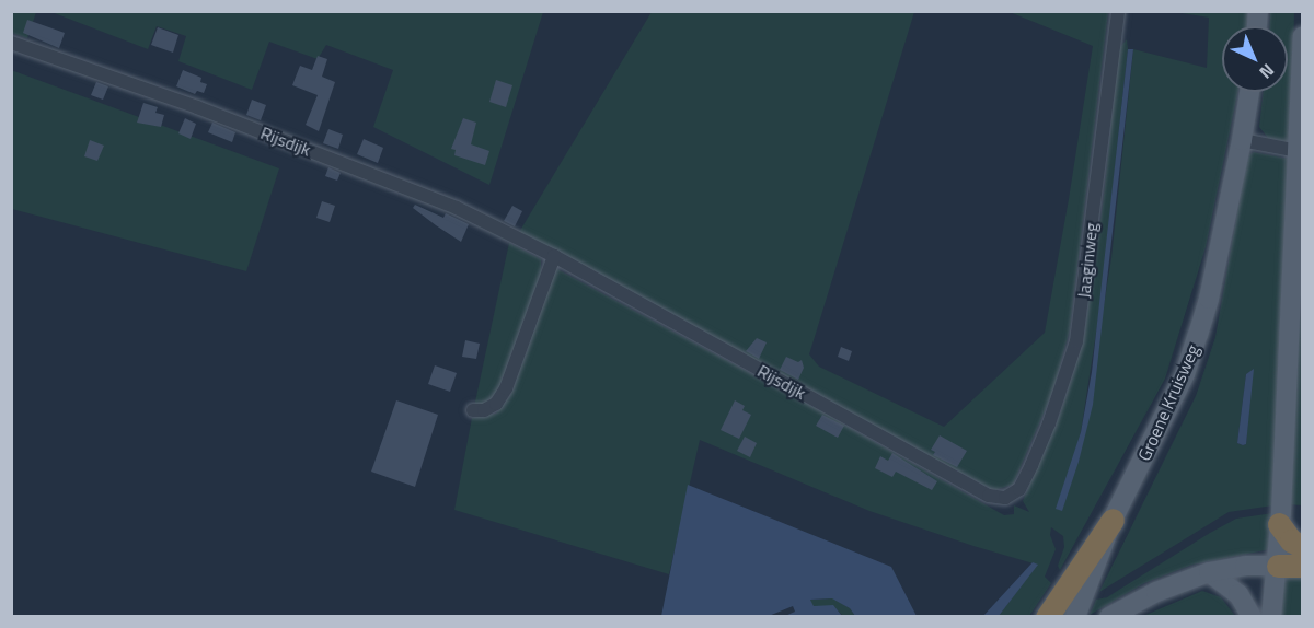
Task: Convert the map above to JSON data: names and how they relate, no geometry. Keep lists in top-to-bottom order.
{
  "streets": {
    "main road": ["Groene Kruisweg"],
    "street": ["Rijsdijk", "Jaaginweg"]
  },
  "crossings": [
    ["Rijsdijk", "Jaaginweg"]
  ],
  "north": "bottom right"
}
